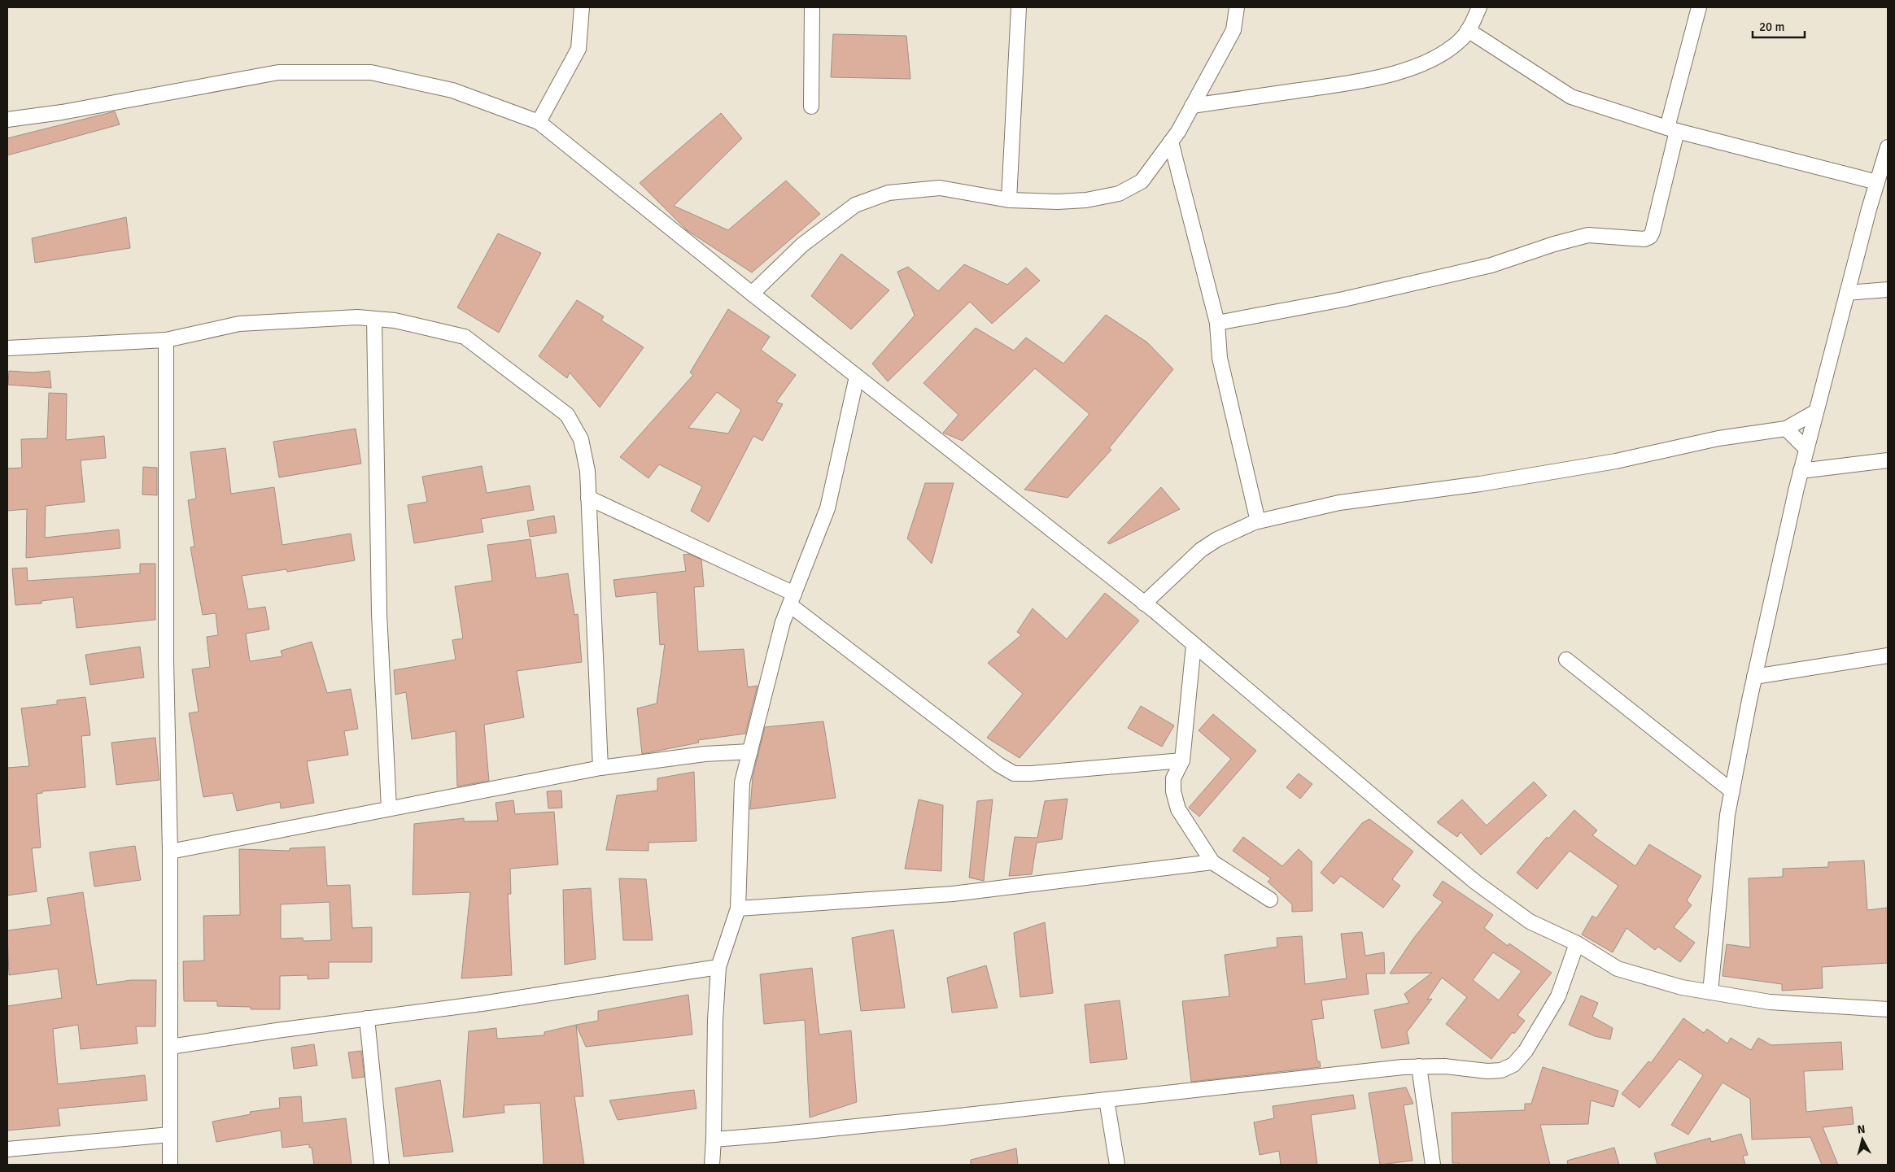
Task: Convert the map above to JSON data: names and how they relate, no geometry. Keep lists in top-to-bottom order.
{
  "scale_bar": "20 m",
  "north": "top"
}
